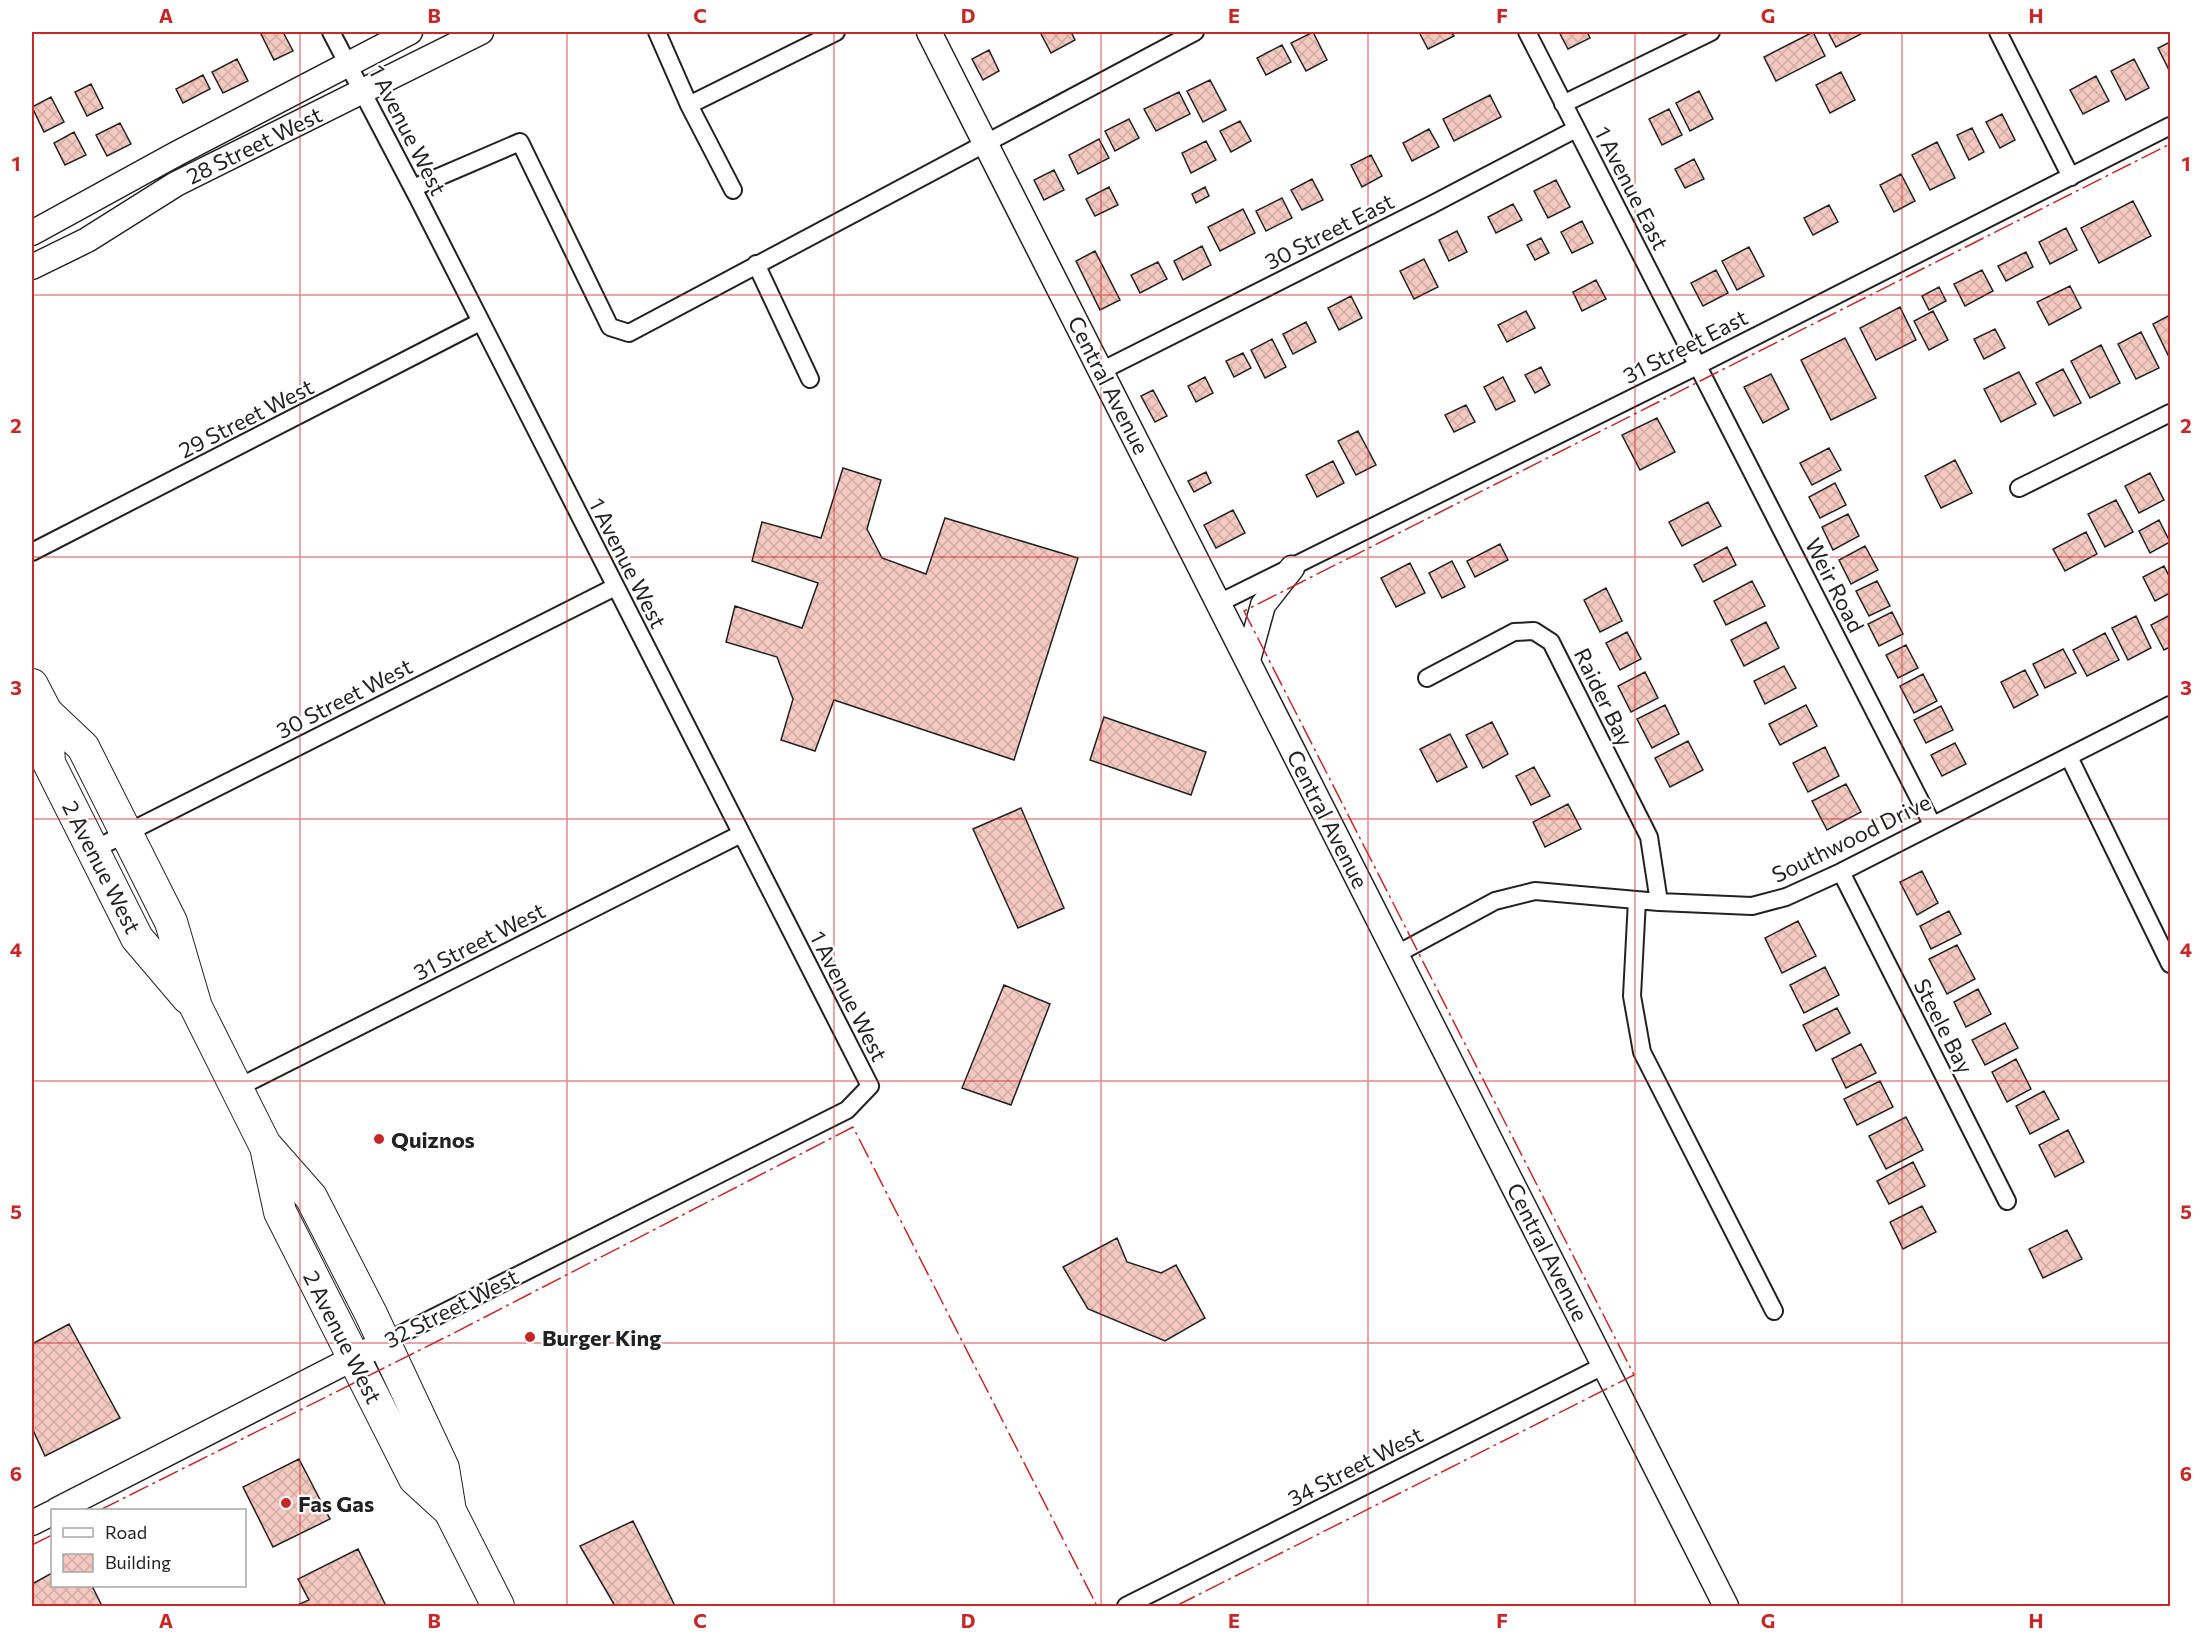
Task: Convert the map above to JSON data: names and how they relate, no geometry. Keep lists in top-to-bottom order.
{
  "streets": {
    "highway": ["2 Avenue West"],
    "street": [
      "1 Avenue West",
      "28 Street West",
      "1 Avenue East",
      "30 Street East",
      "31 Street East",
      "Central Avenue",
      "29 Street West",
      "Weir Road",
      "Raider Bay",
      "30 Street West",
      "Southwood Drive",
      "31 Street West",
      "Steele Bay",
      "32 Street West",
      "34 Street West"
    ]
  },
  "crossings": [
    ["1 Avenue West", "28 Street West"],
    ["1 Avenue West", "29 Street West"],
    ["1 Avenue West", "30 Street West"],
    ["1 Avenue West", "31 Street West"],
    ["1 Avenue West", "32 Street West"],
    ["1 Avenue East", "30 Street East"],
    ["1 Avenue East", "31 Street East"],
    ["1 Avenue East", "Weir Road"],
    ["30 Street East", "Central Avenue"],
    ["31 Street East", "Central Avenue"],
    ["31 Street East", "Weir Road"],
    ["Central Avenue", "Southwood Drive"],
    ["Central Avenue", "34 Street West"],
    ["Weir Road", "Southwood Drive"],
    ["Raider Bay", "Southwood Drive"],
    ["30 Street West", "2 Avenue West"],
    ["Southwood Drive", "Steele Bay"],
    ["2 Avenue West", "31 Street West"],
    ["2 Avenue West", "32 Street West"]
  ],
  "places": ["Quiznos", "Burger King", "Fas Gas"],
  "legend": ["Road", "Building"],
  "grid": {
    "columns": [
      "A",
      "B",
      "C",
      "D",
      "E",
      "F",
      "G",
      "H"
    ],
    "rows": [
      "1",
      "2",
      "3",
      "4",
      "5",
      "6"
    ]
  }
}
